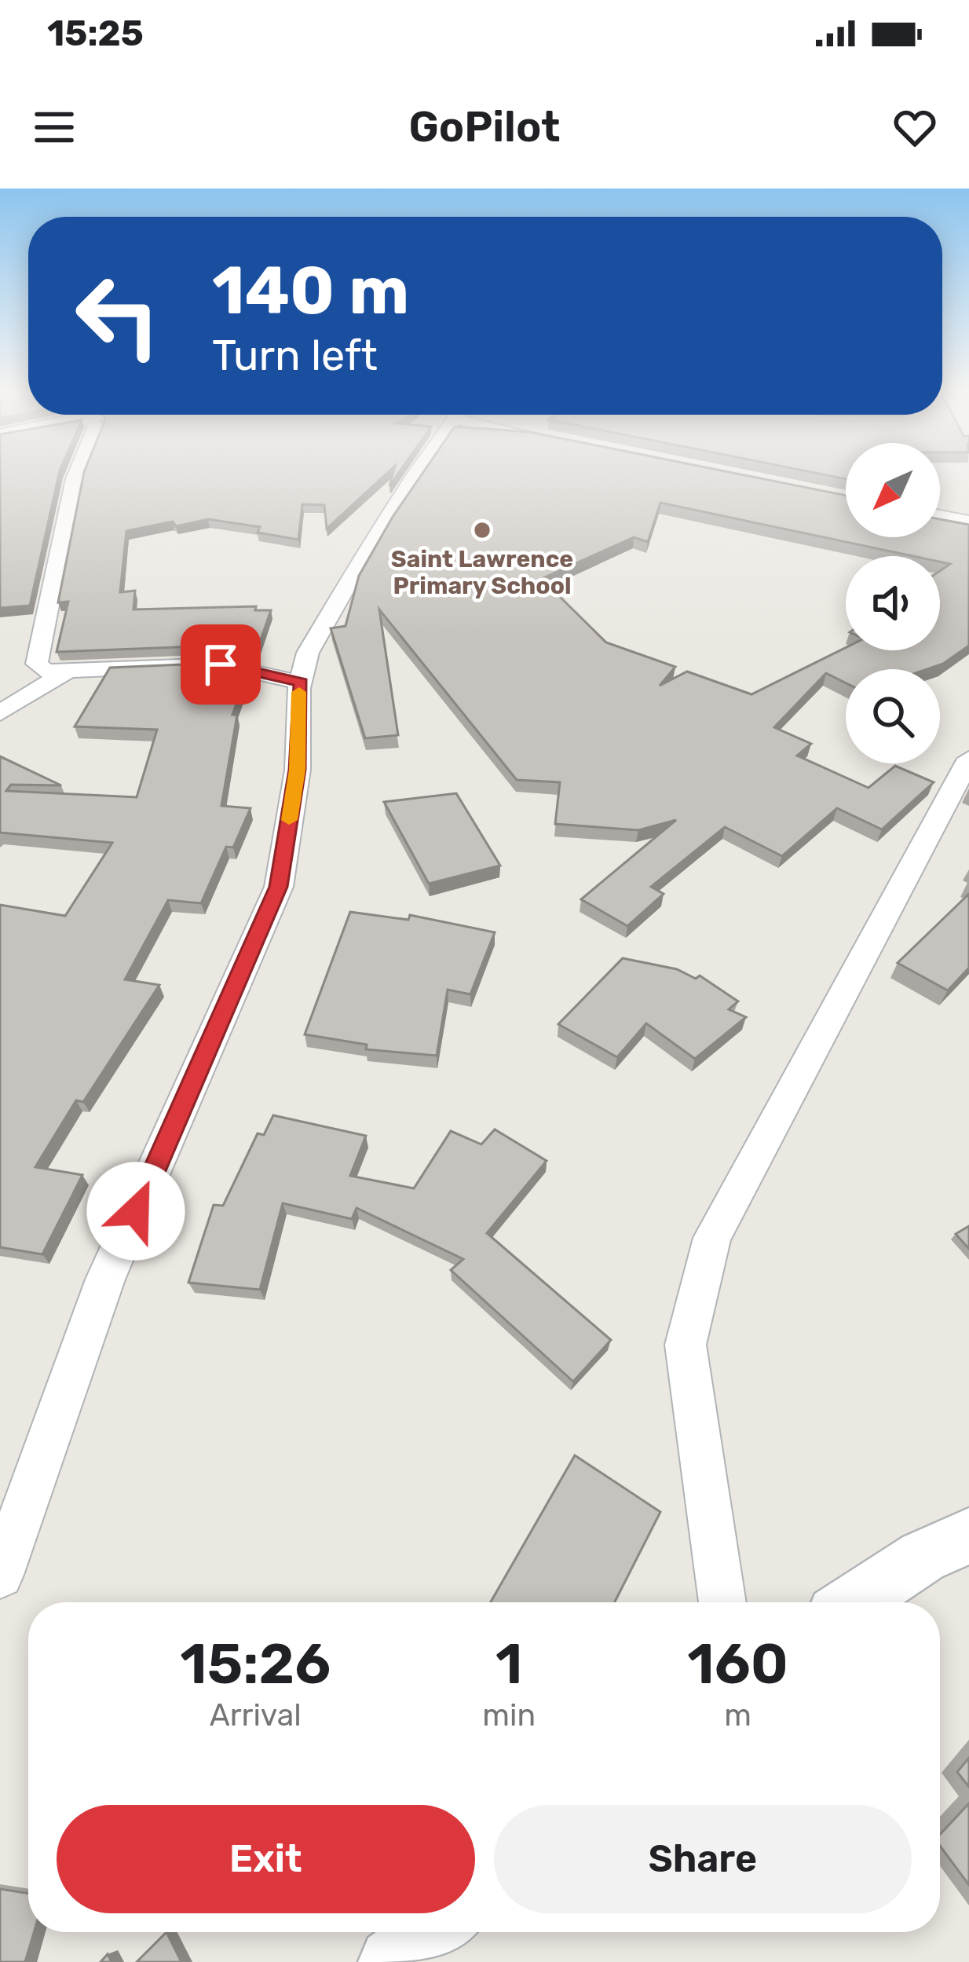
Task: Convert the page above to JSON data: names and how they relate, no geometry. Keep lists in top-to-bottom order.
{
  "places": ["Saint Lawrence Primary School"],
  "north": "bottom left",
  "page": {
    "status": "15:25",
    "header": "GoPilot",
    "turn": ["140 m", "Turn left"],
    "eta": [
      "15:26",
      "Arrival",
      "1",
      "min",
      "160",
      "m"
    ],
    "buttons": ["Exit", "Share"]
  }
}
